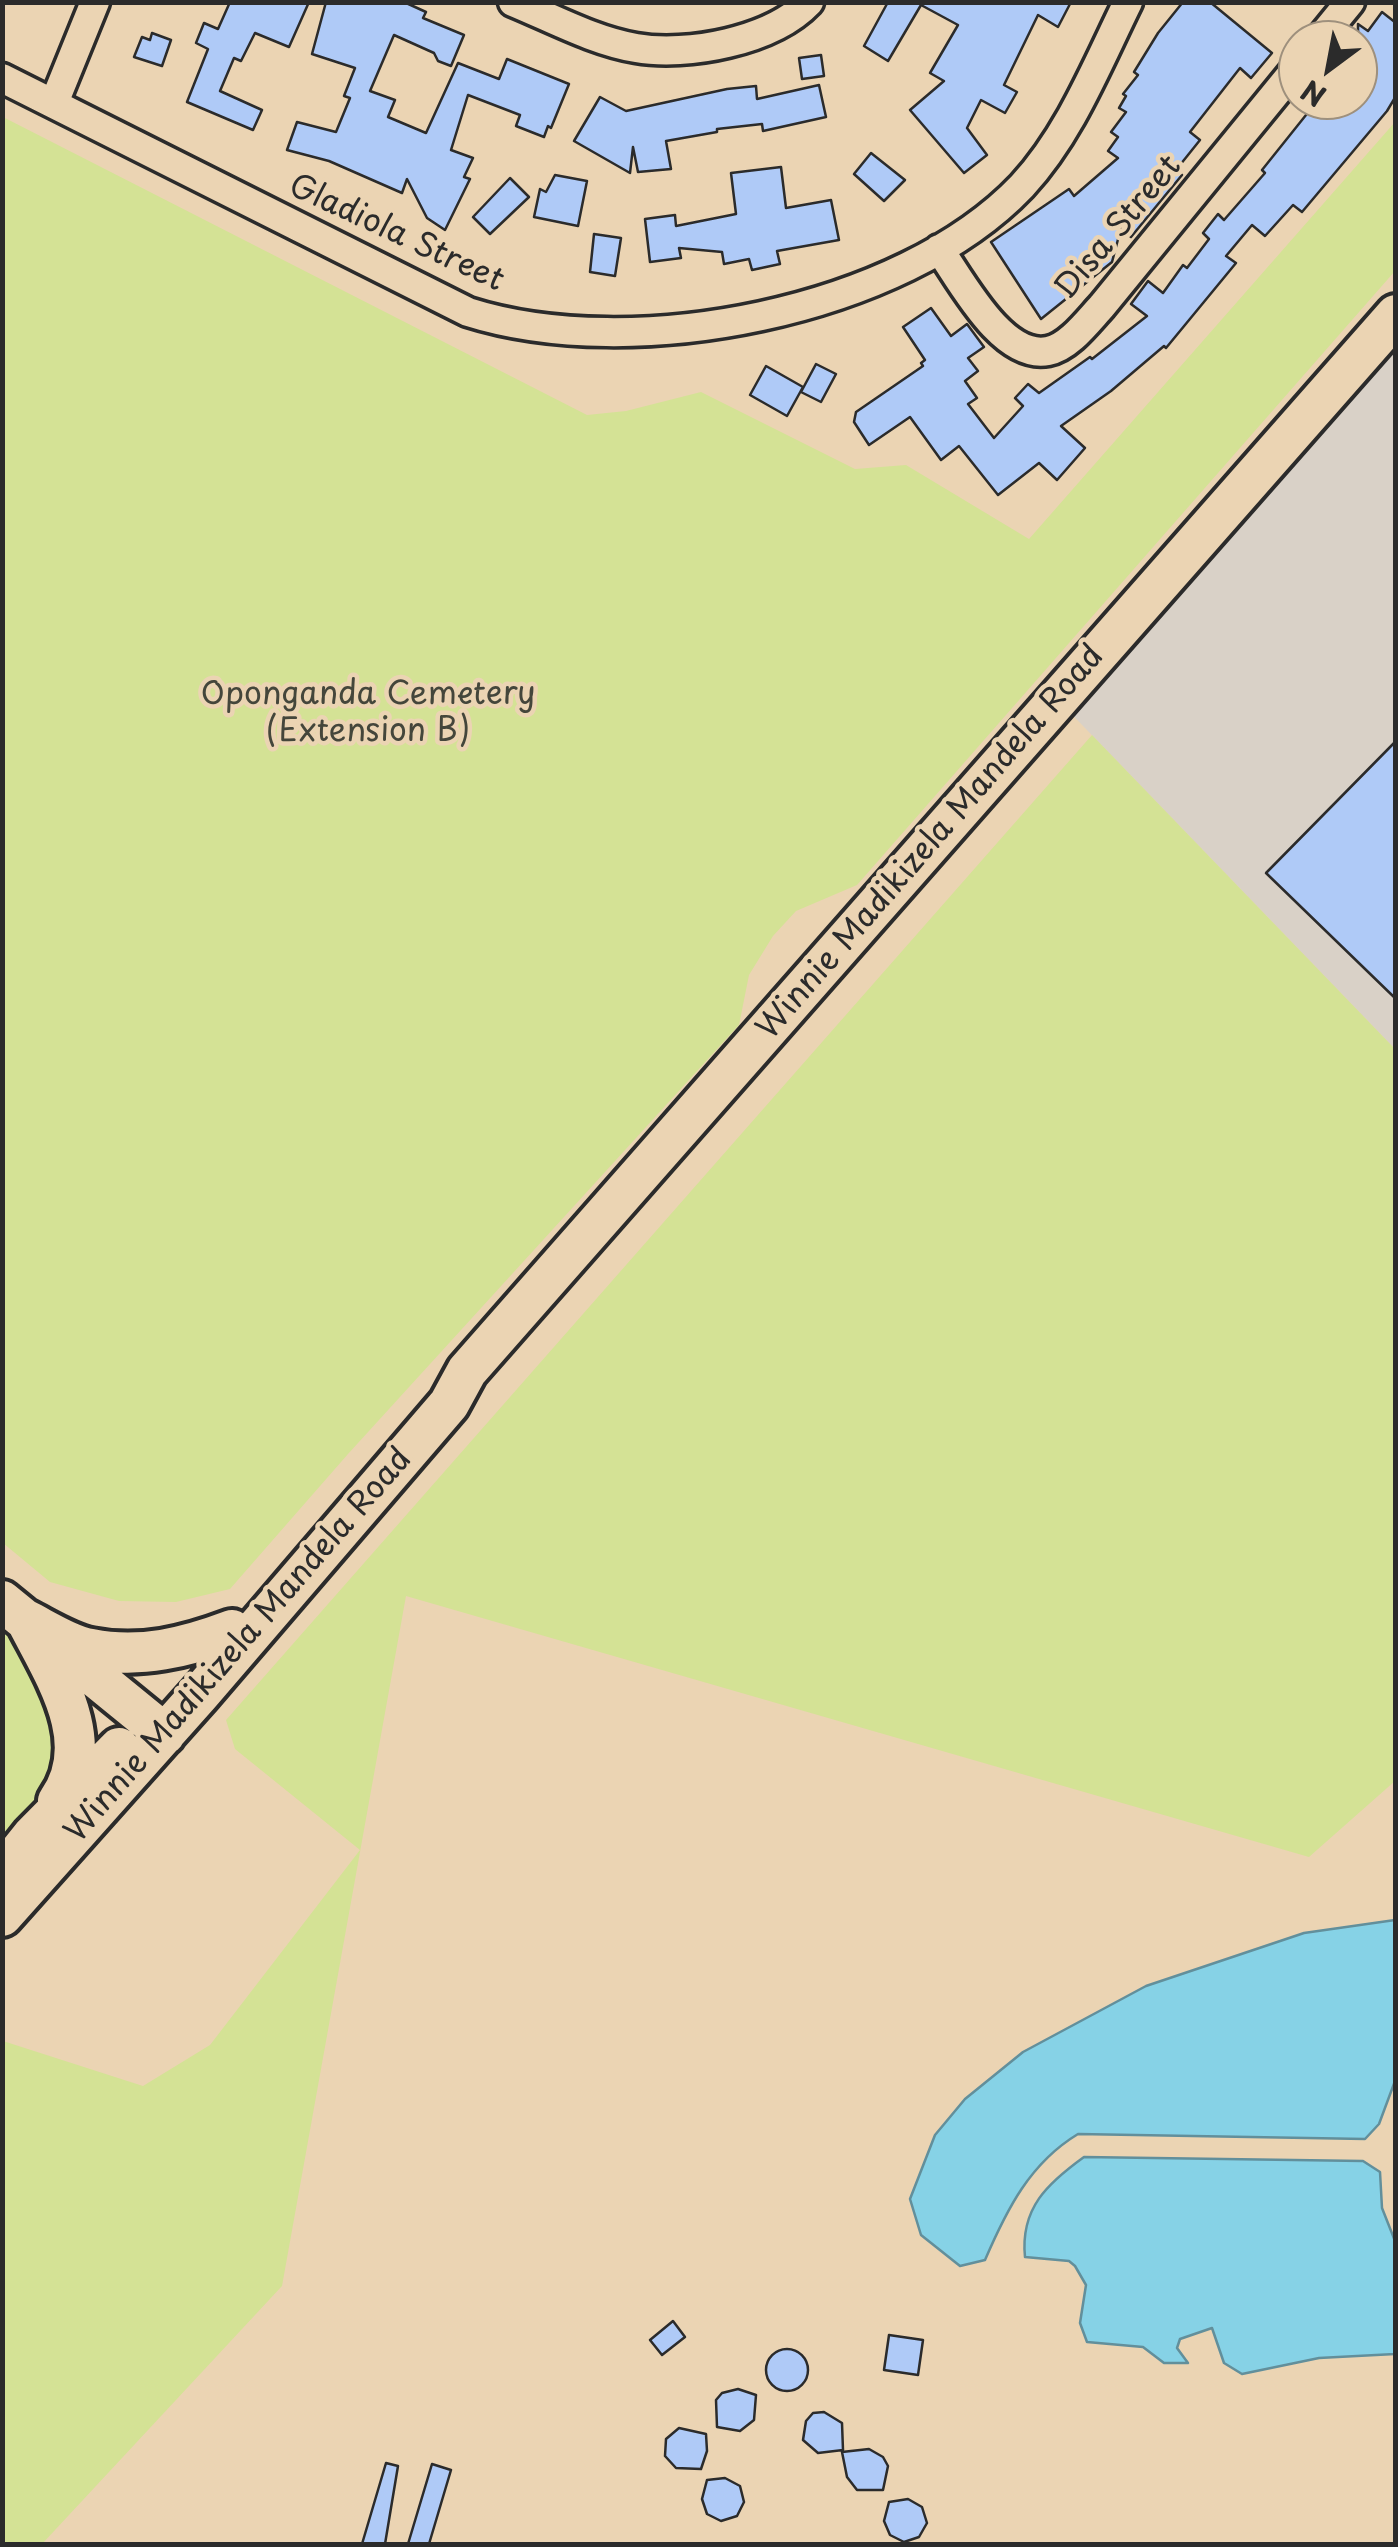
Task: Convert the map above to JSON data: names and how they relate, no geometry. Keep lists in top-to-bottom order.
{
  "streets": {
    "main road": ["Winnie Madikizela Mandela Road"],
    "street": ["Disa Street", "Gladiola Street"]
  },
  "crossings": [
    ["Disa Street", "Gladiola Street"]
  ],
  "parks": ["Oponganda Cemetery (Extension B)"],
  "north": "bottom left"
}
